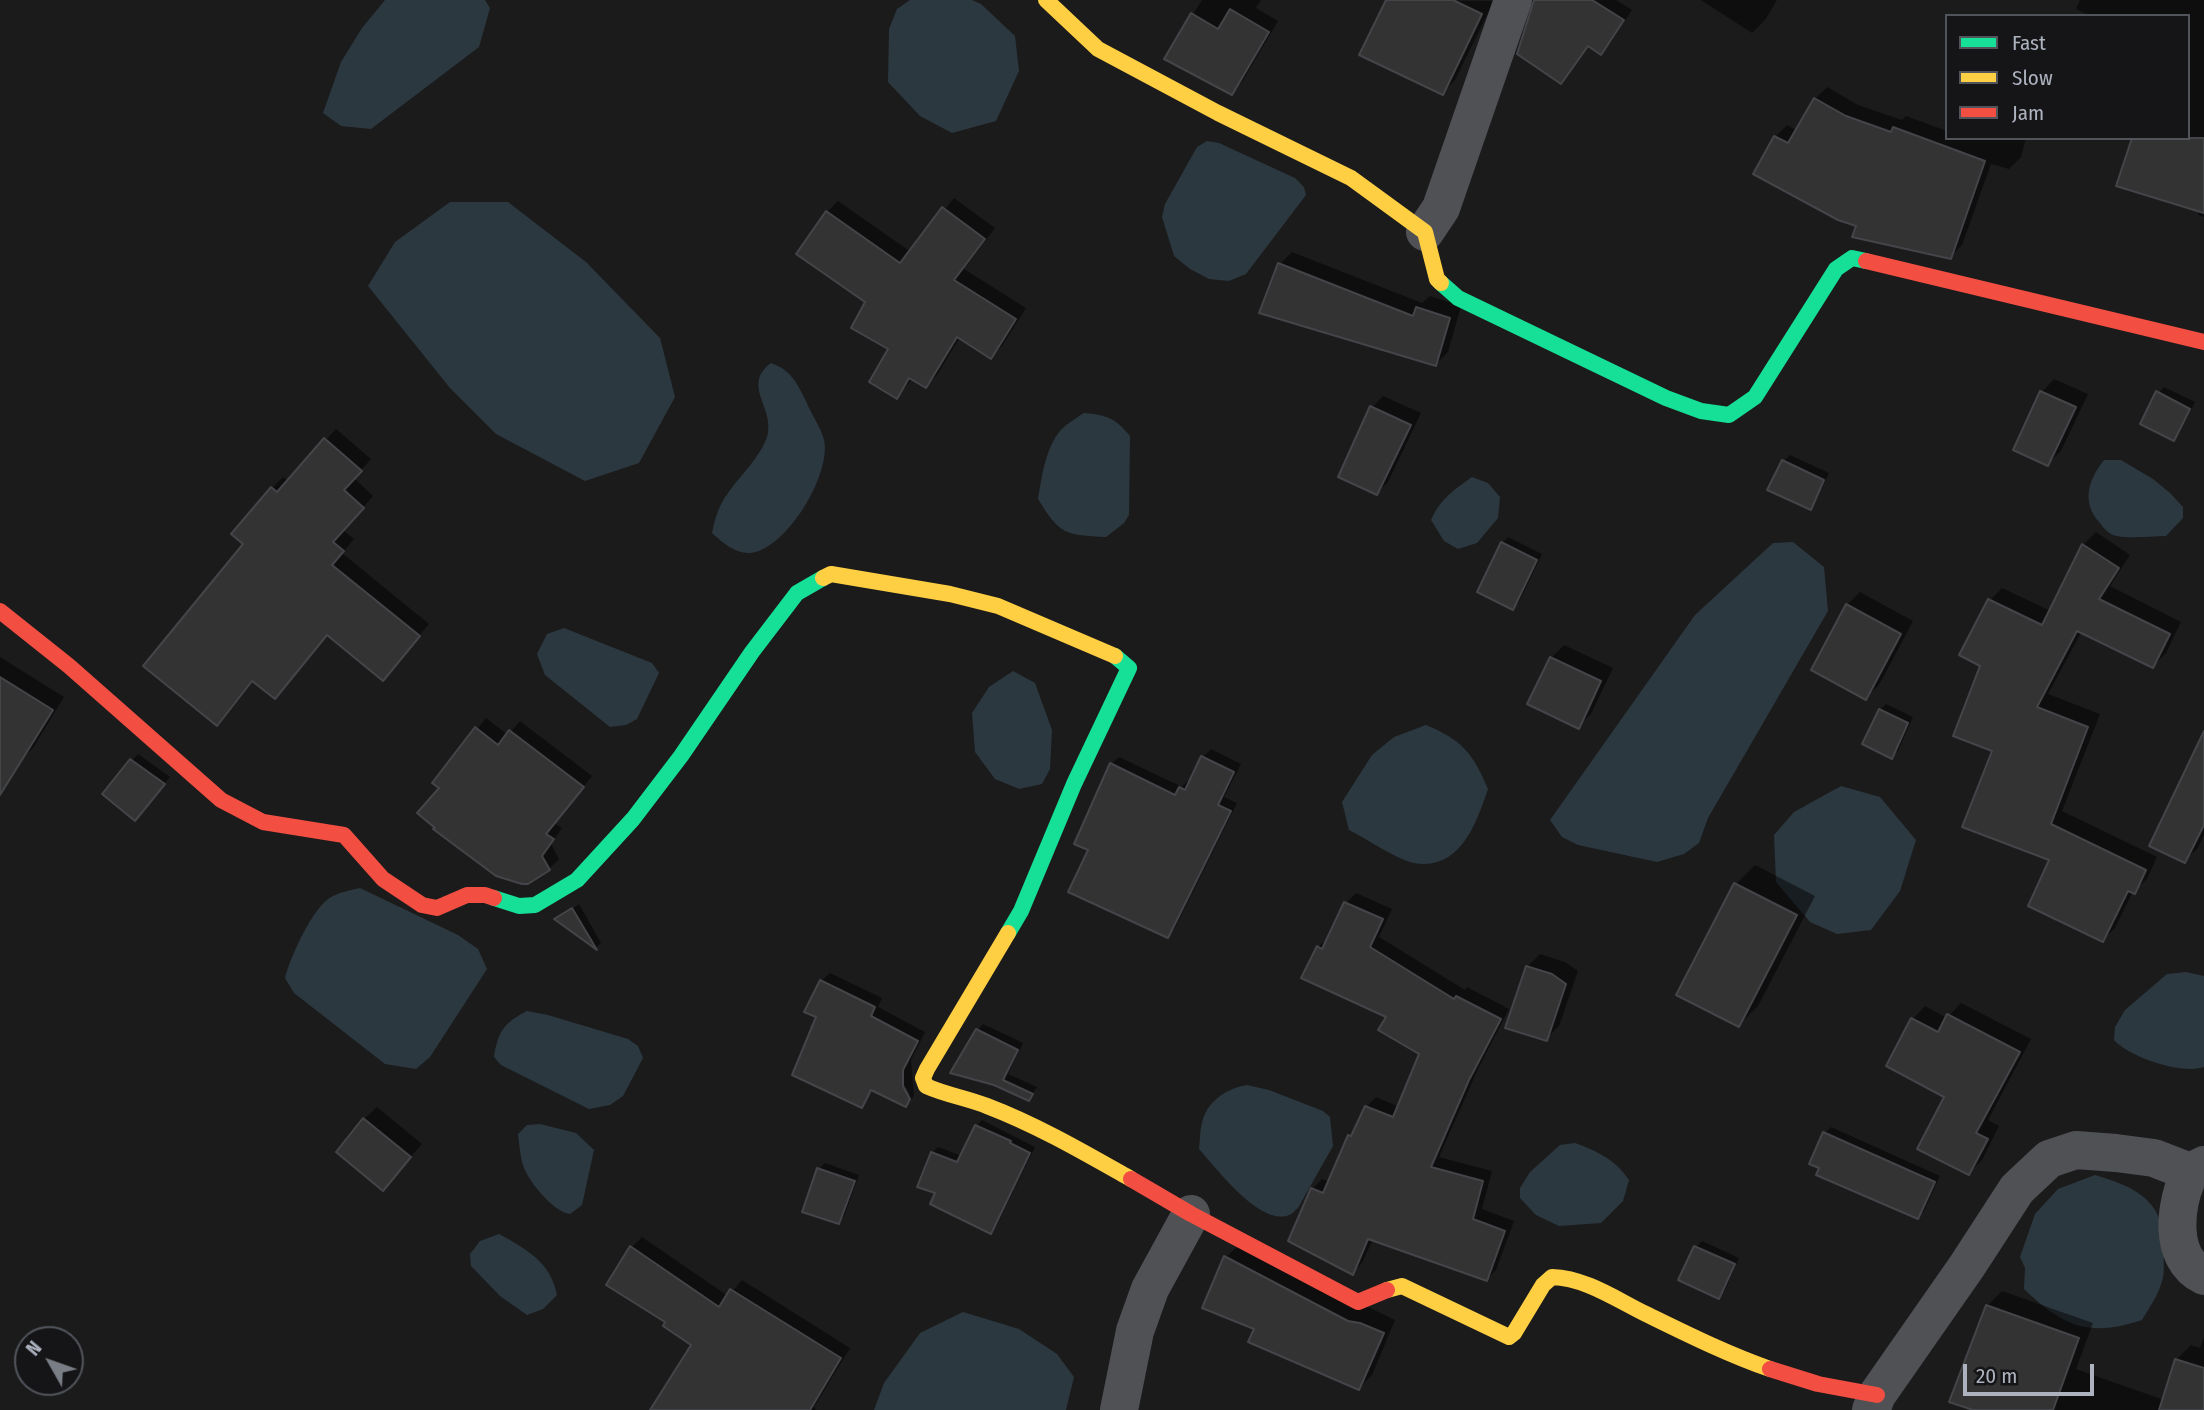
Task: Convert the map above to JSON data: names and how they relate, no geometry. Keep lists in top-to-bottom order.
{
  "legend": ["Fast", "Slow", "Jam"],
  "scale_bar": "20 m",
  "north": "top left"
}
